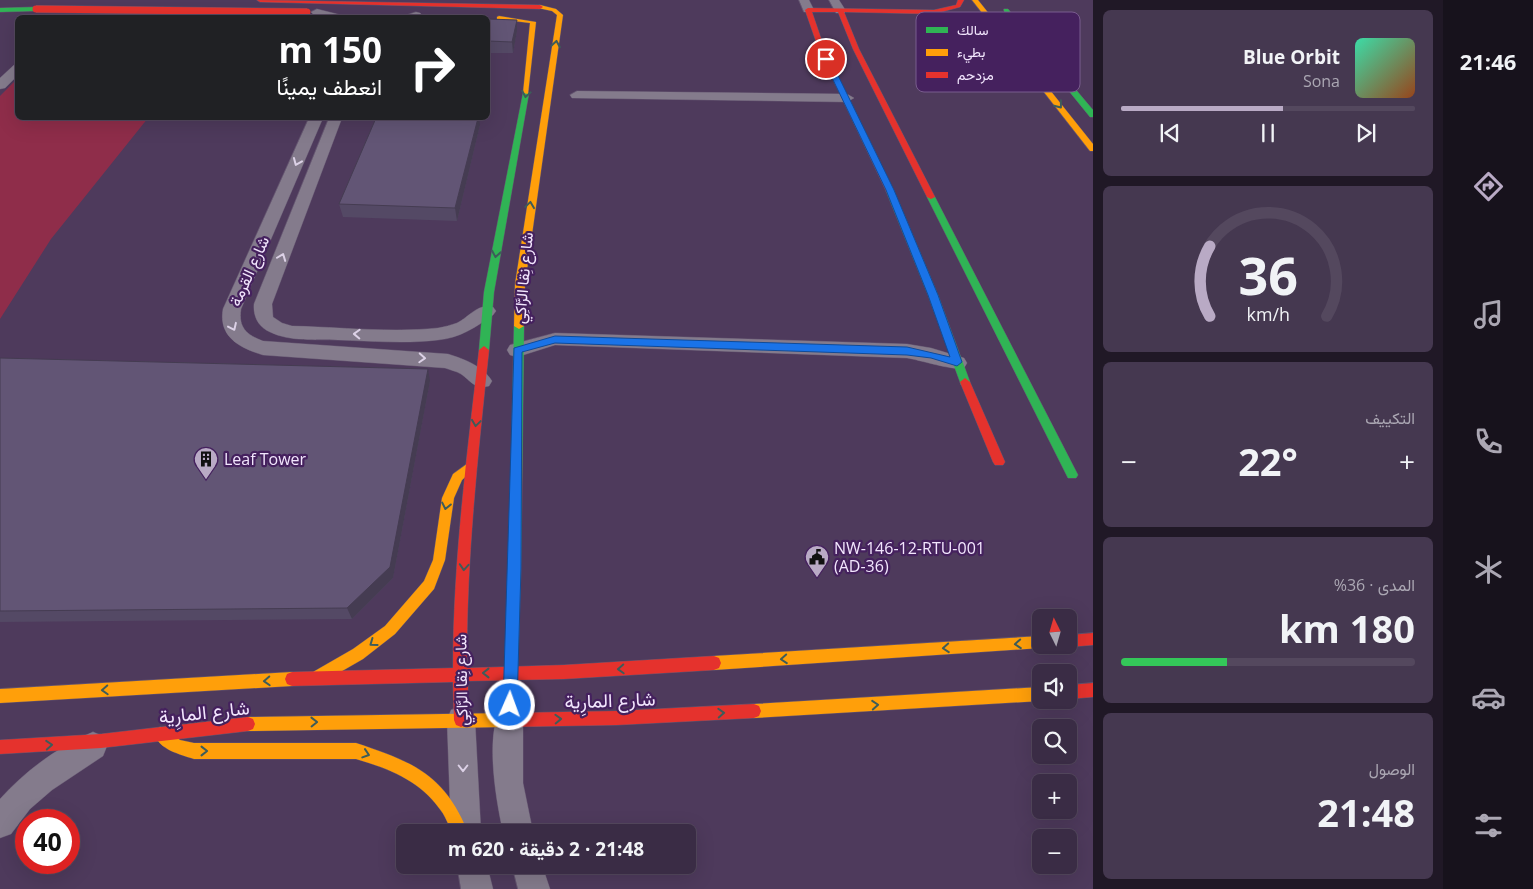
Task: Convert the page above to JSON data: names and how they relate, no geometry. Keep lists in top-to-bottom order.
{
  "streets": {
    "street": ["شارع القرمة", "شارع نِقا الرَّاكِي", "شارع المارِية"]
  },
  "crossings": [
    ["شارع القرمة", "شارع نِقا الرَّاكِي"],
    ["شارع نِقا الرَّاكِي", "شارع المارِية"]
  ],
  "places": {
    "building": ["Leaf Tower"],
    "public building": ["NW-146-12-RTU-001 (AD-36)"]
  },
  "legend": ["سالك", "بطيء", "مزدحم"],
  "north": "top",
  "page": {
    "tabs": "21:46",
    "turn": ["150 m", "انعطف يمينًا"],
    "song": ["Blue Orbit", "Sona"],
    "tile": [
      "التكييف",
      ["المدى · 36%", "180 km"],
      ["الوصول", "21:48"]
    ],
    "heat": ["−", "22°", "+"],
    "map_buttons": ["+", "−"],
    "limit": "40",
    "trip": "21:48 · 2 دقيقة · 620 m",
    "gauge": ["36", "km/h"]
  }
}
